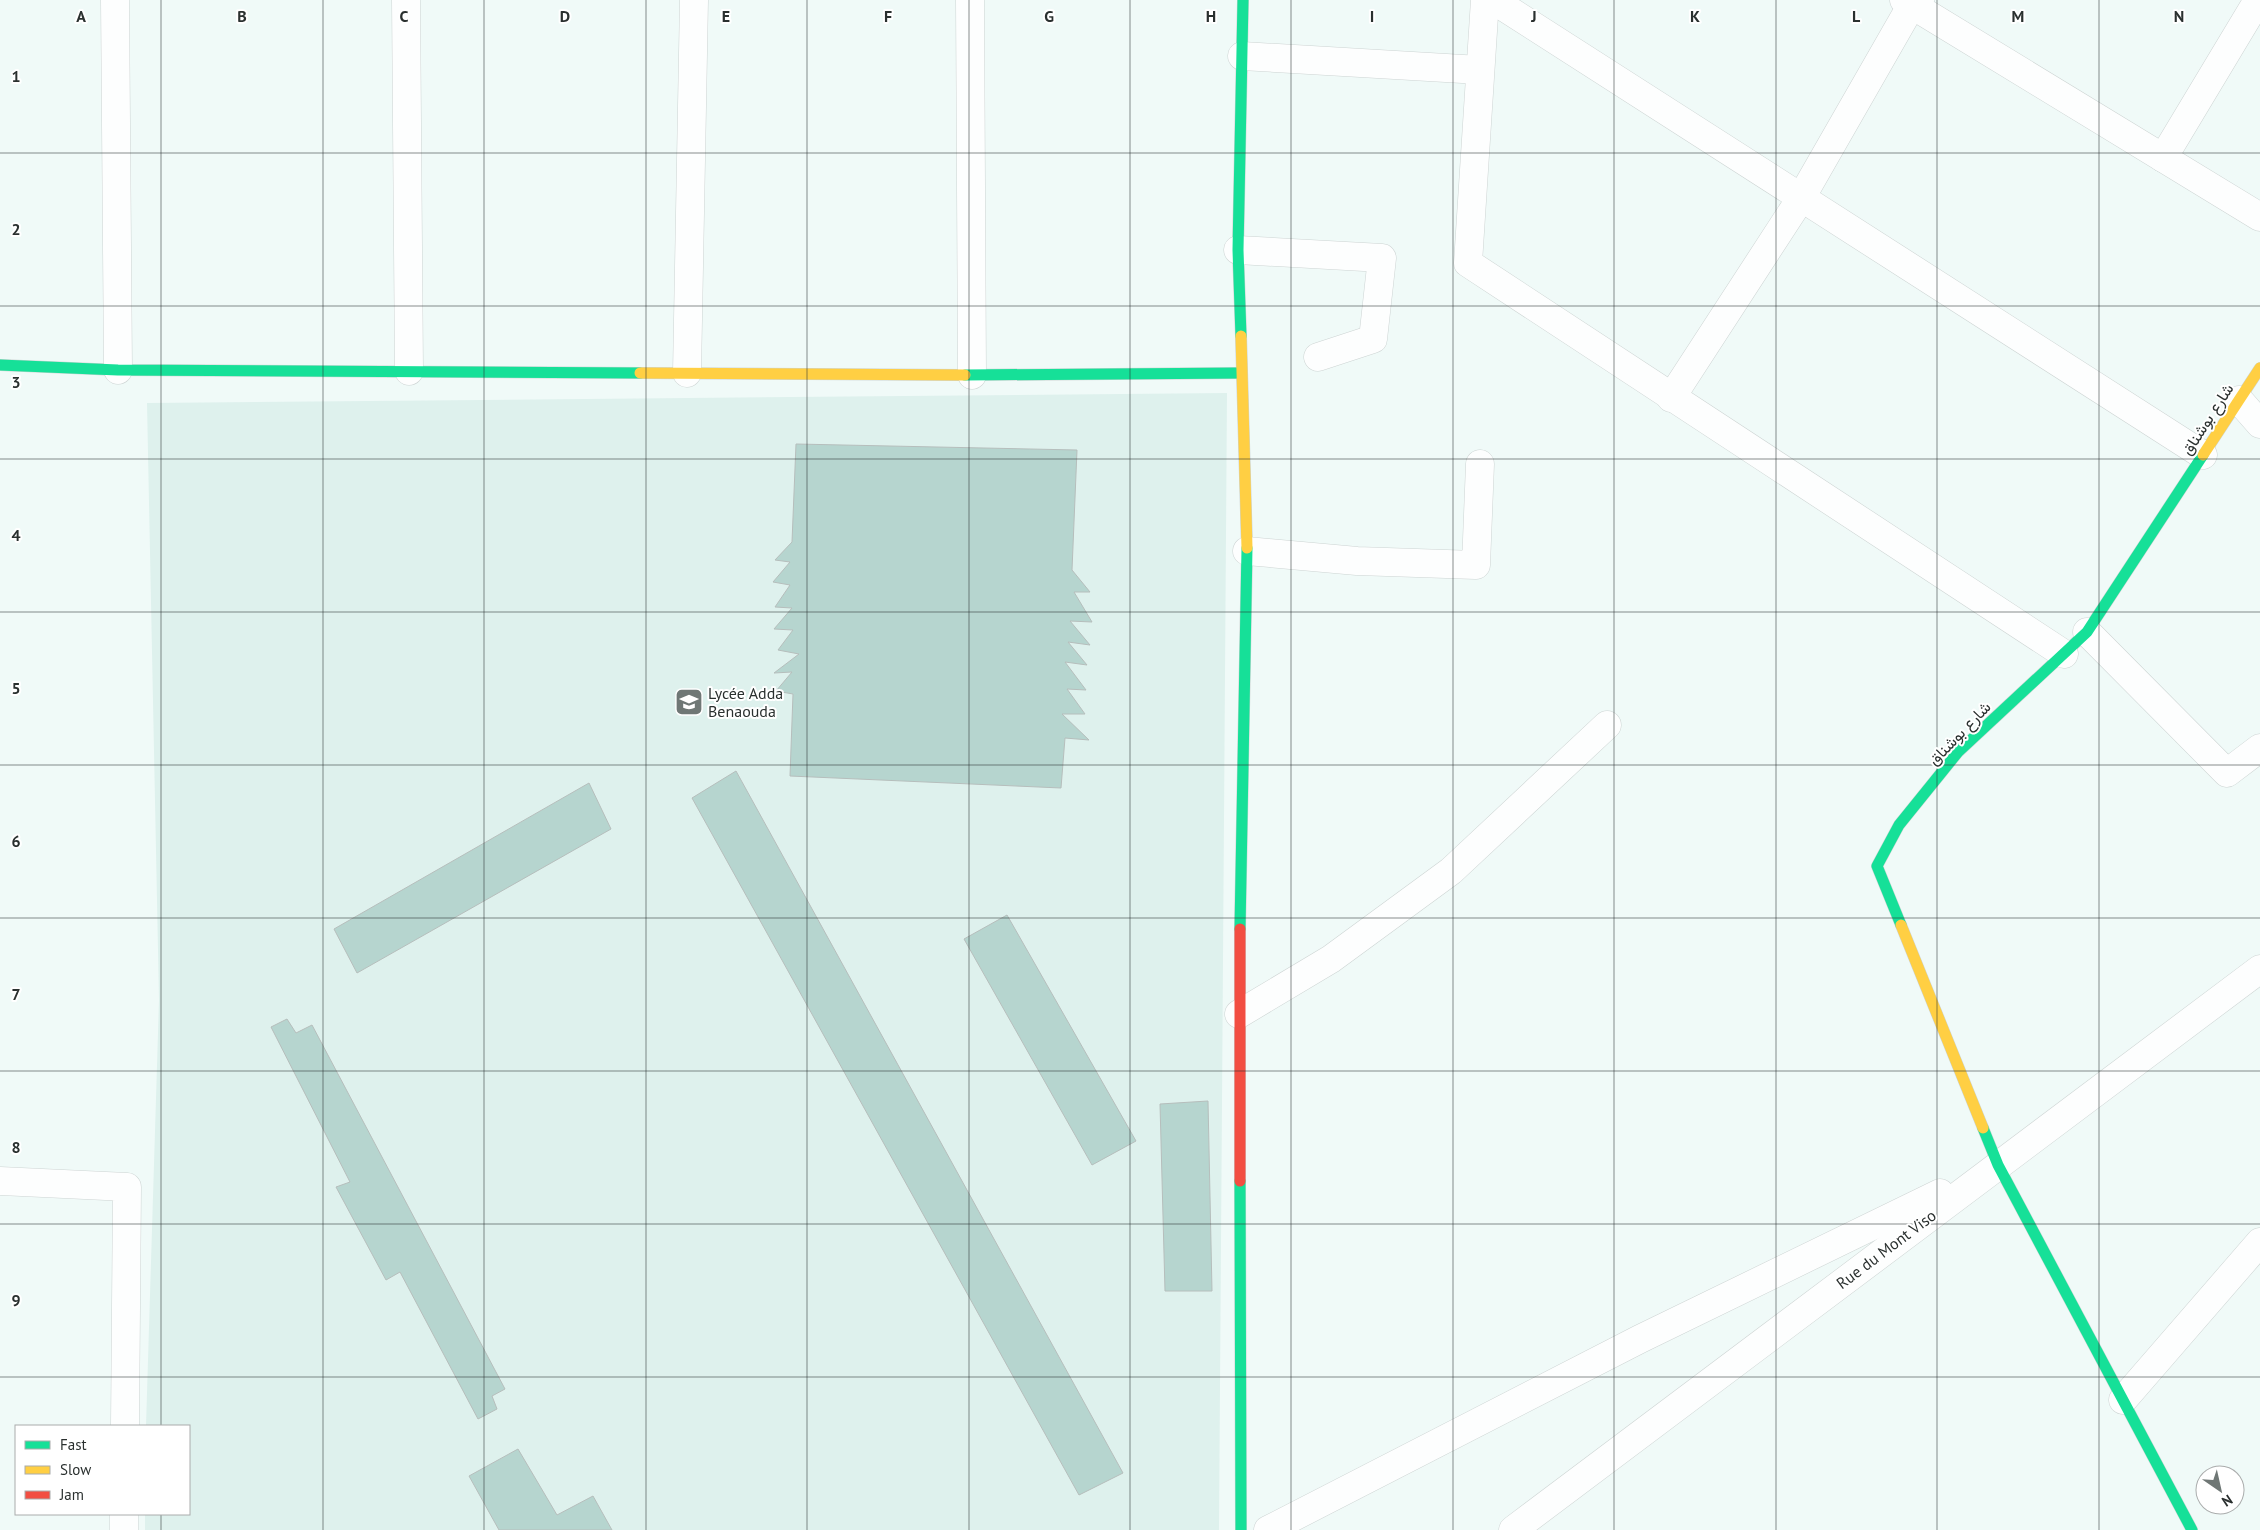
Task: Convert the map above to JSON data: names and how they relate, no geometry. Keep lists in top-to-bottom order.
{
  "streets": {
    "street": ["شارع بوشناق", "Rue du Mont Viso"]
  },
  "crossings": [
    ["شارع بوشناق", "Rue du Mont Viso"]
  ],
  "places": {
    "school or university": ["Lycée Adda Benaouda"]
  },
  "legend": ["Fast", "Slow", "Jam"],
  "north": "bottom right",
  "grid": {
    "columns": [
      "A",
      "B",
      "C",
      "D",
      "E",
      "F",
      "G",
      "H",
      "I",
      "J",
      "K",
      "L",
      "M",
      "N"
    ],
    "rows": [
      "1",
      "2",
      "3",
      "4",
      "5",
      "6",
      "7",
      "8",
      "9"
    ]
  }
}
